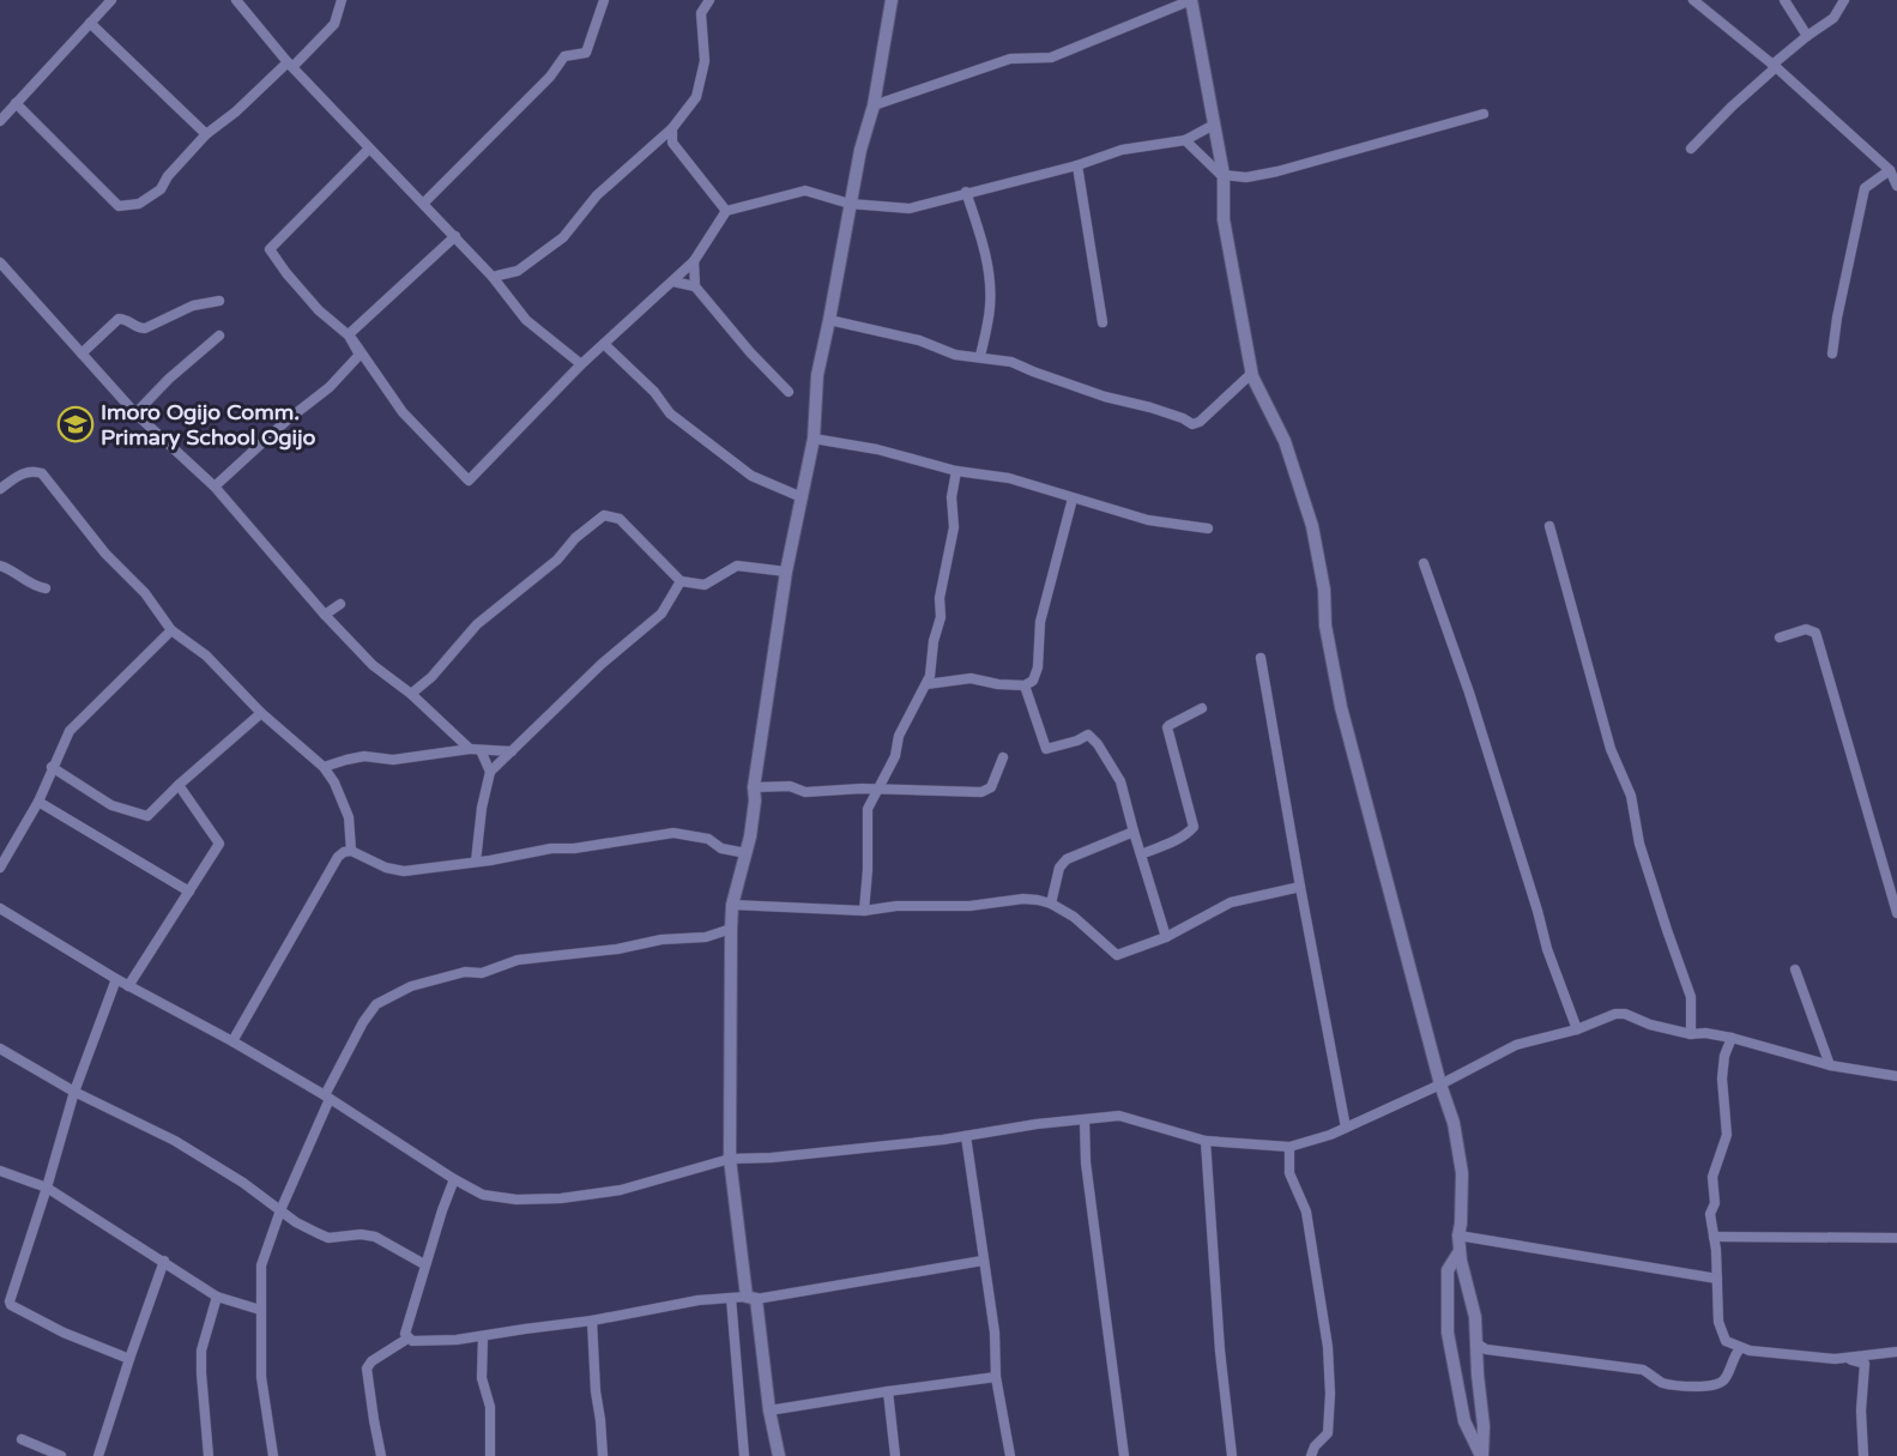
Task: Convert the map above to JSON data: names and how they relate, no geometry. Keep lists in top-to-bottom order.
{
  "places": {
    "school or university": ["Imoro Ogijo Comm. Primary School Ogijo"]
  }
}
